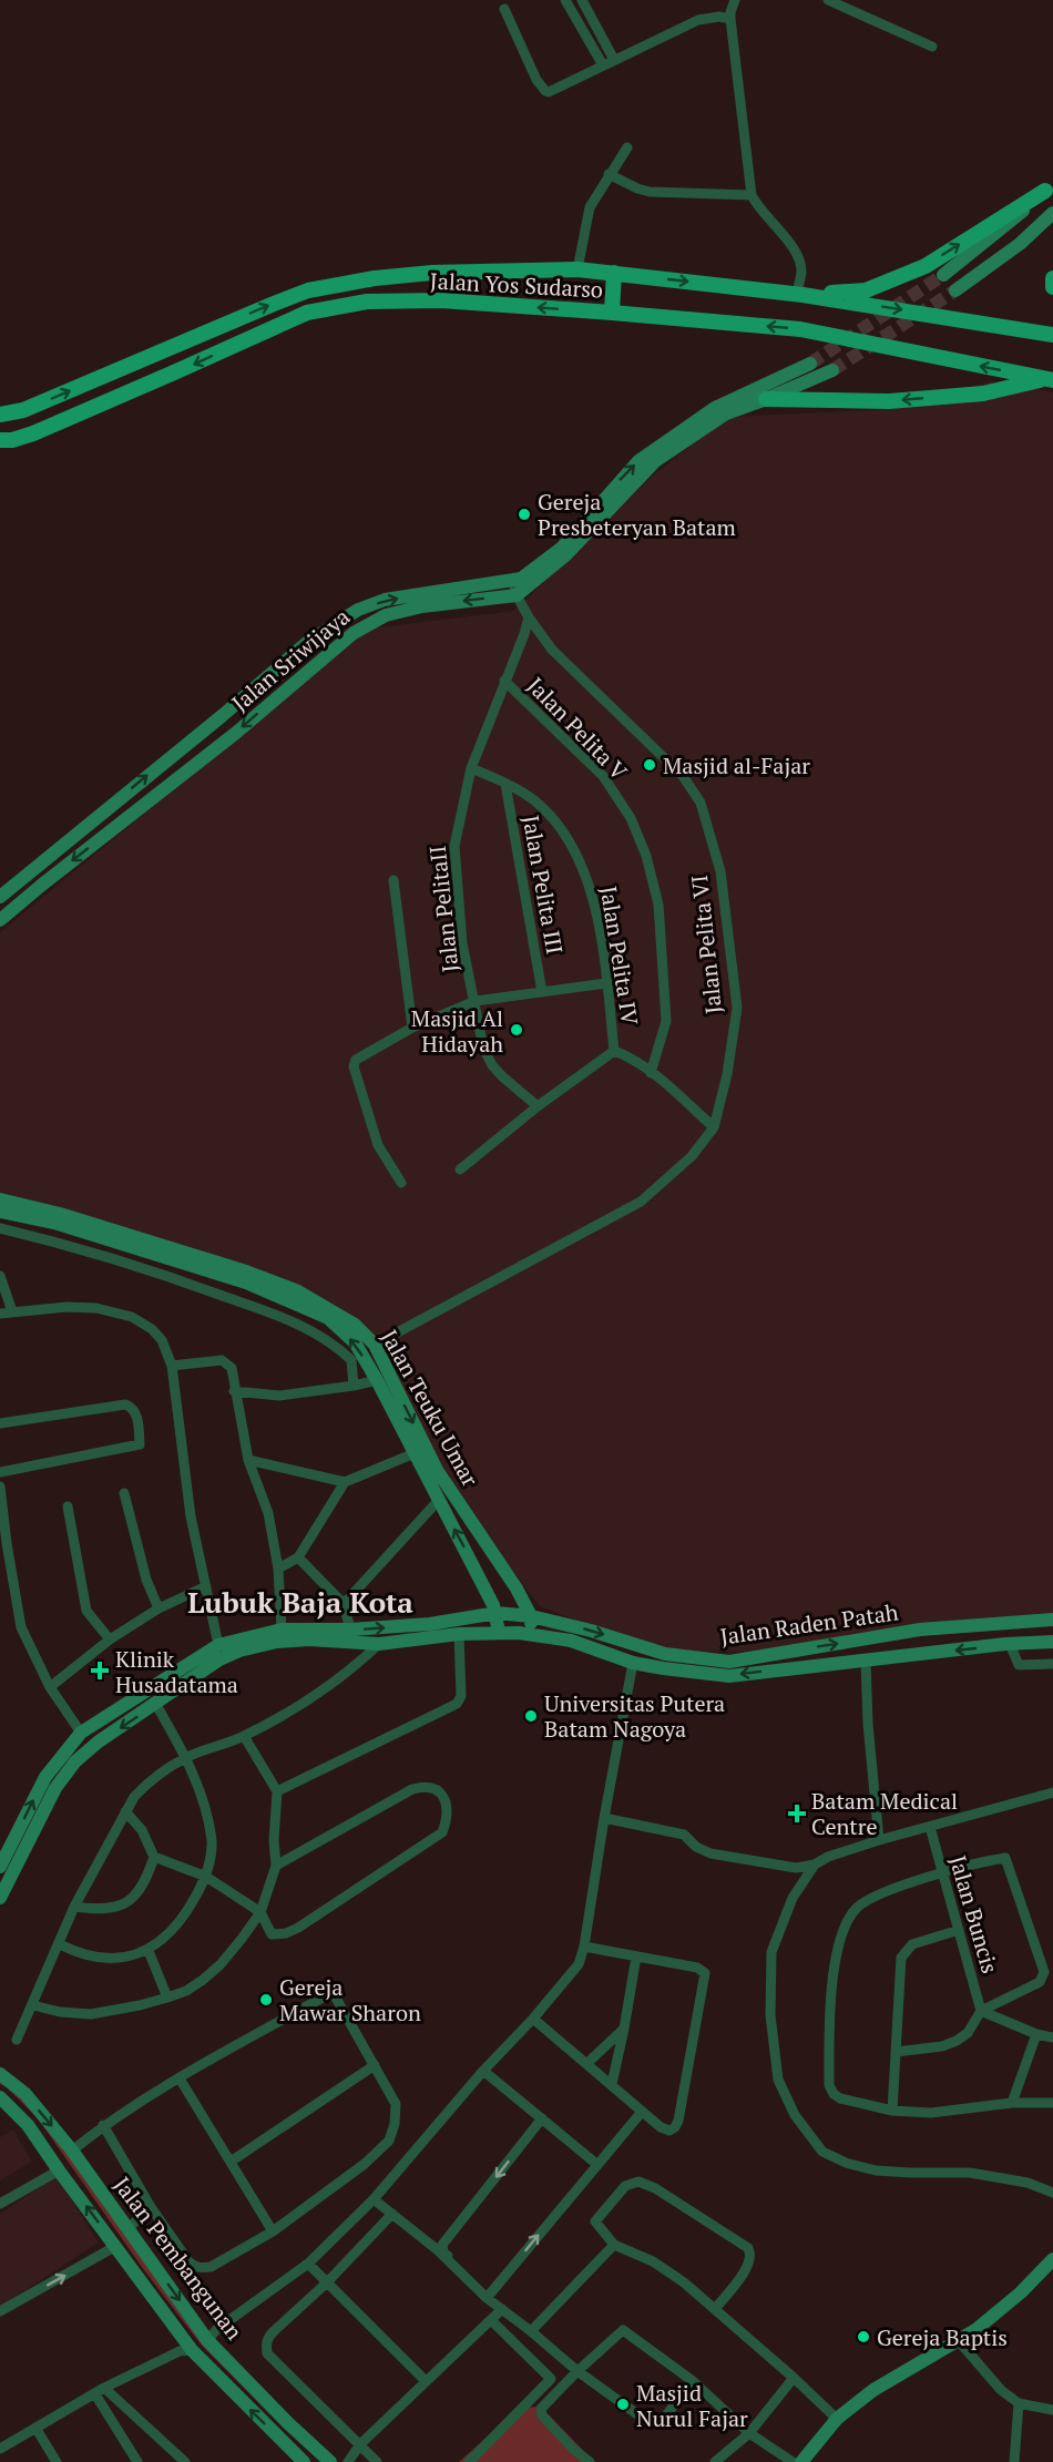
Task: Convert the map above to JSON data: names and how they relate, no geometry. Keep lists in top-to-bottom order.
{
  "streets": {
    "main road": [
      "Jalan Yos Sudarso",
      "Jalan Sriwijaya",
      "Jalan Teuku Umar",
      "Jalan Raden Patah",
      "Jalan Pembangunan"
    ],
    "street": [
      "Jalan Pelita V",
      "Jalan Pelita III",
      "Jalan PelitaII",
      "Jalan Pelita VI",
      "Jalan Pelita IV",
      "Jalan Buncis"
    ]
  },
  "crossings": [
    ["Jalan Sriwijaya", "Jalan Pelita VI"],
    ["Jalan Pelita V", "Jalan PelitaII"],
    ["Jalan Pelita III", "Jalan Pelita IV"],
    ["Jalan PelitaII", "Jalan Pelita VI"],
    ["Jalan PelitaII", "Jalan Pelita IV"],
    ["Jalan Pelita VI", "Jalan Teuku Umar"],
    ["Jalan Teuku Umar", "Jalan Raden Patah"]
  ],
  "districts": ["Lubuk Baja Kota"],
  "places": {
    "other": [
      "Gereja Presbeteryan Batam",
      "Masjid al-Fajar",
      "Masjid Al Hidayah",
      "Universitas Putera Batam Nagoya",
      "Gereja Mawar Sharon",
      "Gereja Baptis",
      "Masjid Nurul Fajar"
    ],
    "health": ["Klinik Husadatama", "Batam Medical Centre"]
  }
}
